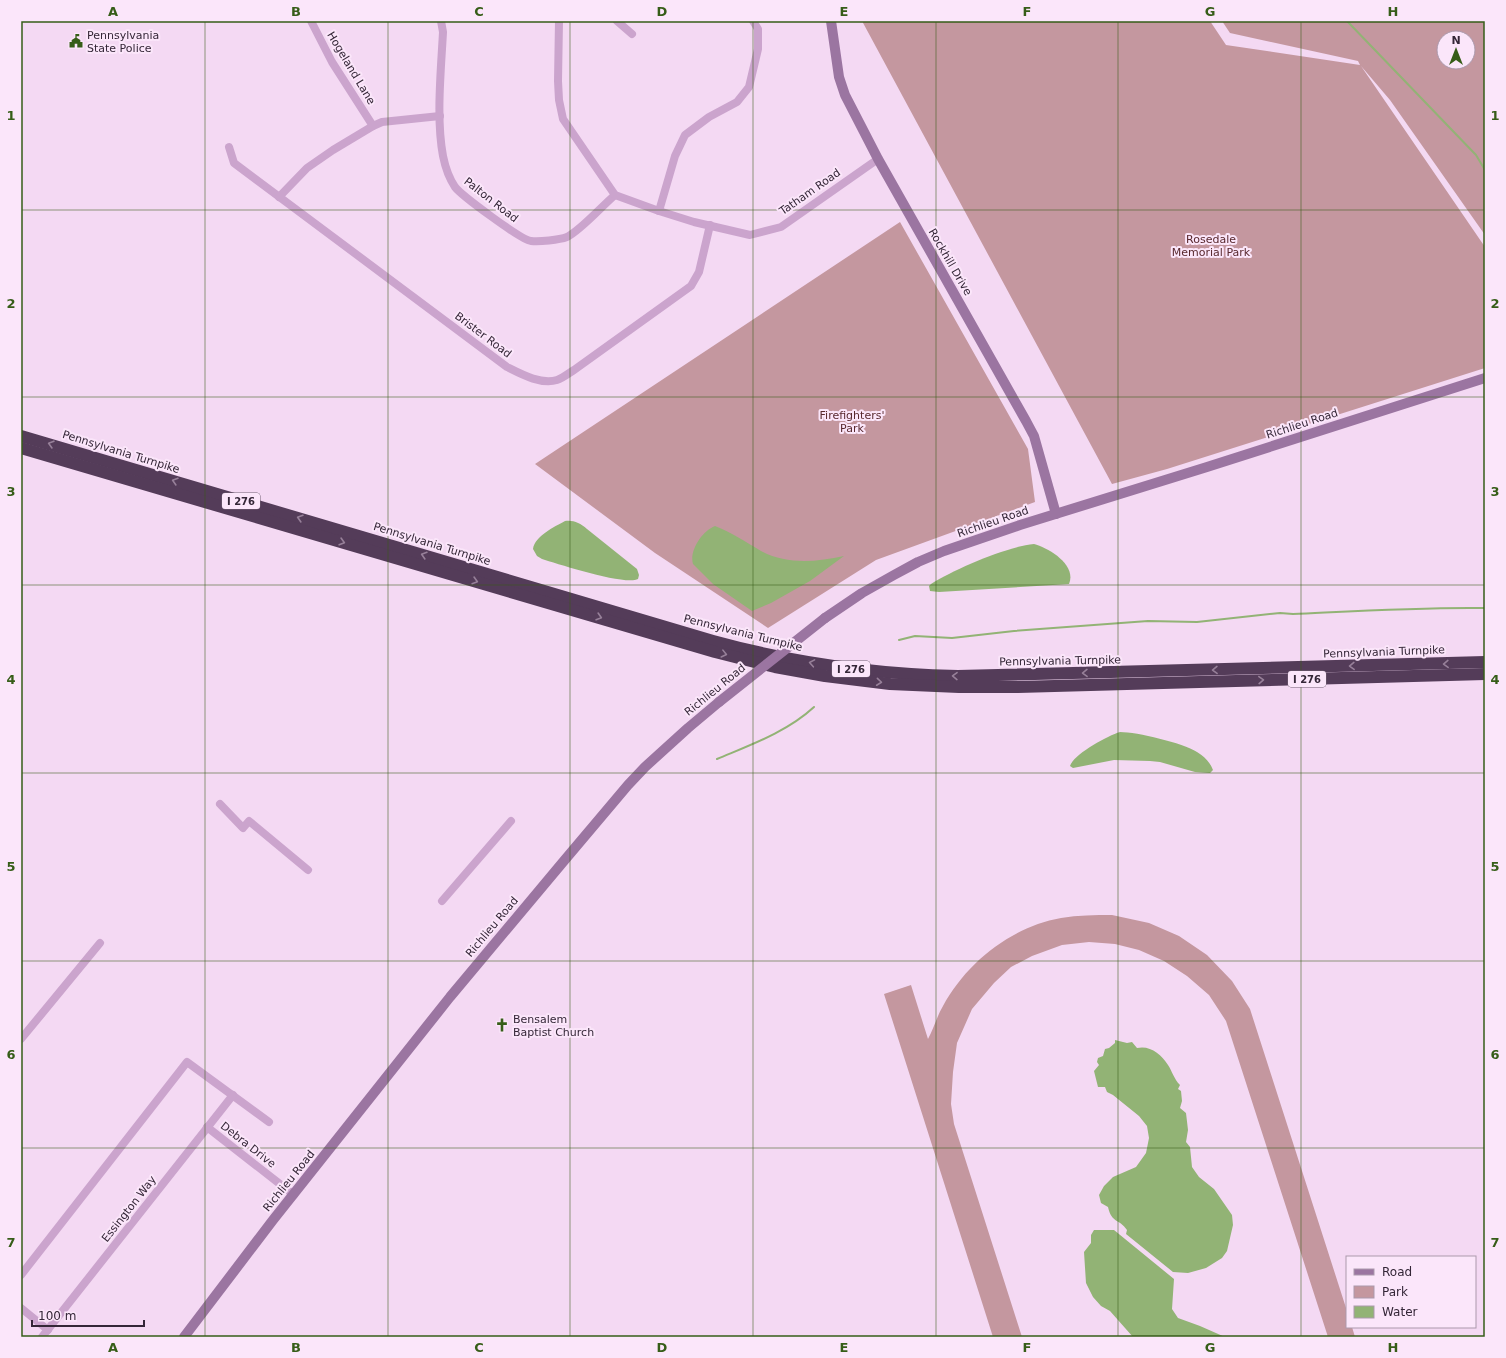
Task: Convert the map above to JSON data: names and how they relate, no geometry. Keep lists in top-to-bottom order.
{
  "streets": {
    "highway": ["Pennsylvania Turnpike", "I 276"],
    "main road": ["Rockhill Drive", "Richlieu Road"],
    "street": [
      "Hogeland Lane",
      "Tatham Road",
      "Palton Road",
      "Brister Road",
      "Debra Drive",
      "Essington Way"
    ]
  },
  "crossings": [
    ["Tatham Road", "Palton Road"],
    ["Tatham Road", "Rockhill Drive"],
    ["Tatham Road", "Brister Road"],
    ["Rockhill Drive", "Richlieu Road"],
    ["Richlieu Road", "Debra Drive"],
    ["Debra Drive", "Essington Way"]
  ],
  "parks": ["Rosedale Memorial Park", "Firefighters' Park"],
  "places": {
    "public building": ["Pennsylvania State Police"],
    "church": ["Bensalem Baptist Church"]
  },
  "legend": ["Road", "Park", "Water"],
  "scale_bar": "100 m",
  "north": "top",
  "grid": {
    "columns": [
      "A",
      "B",
      "C",
      "D",
      "E",
      "F",
      "G",
      "H"
    ],
    "rows": [
      "1",
      "2",
      "3",
      "4",
      "5",
      "6",
      "7"
    ]
  }
}
